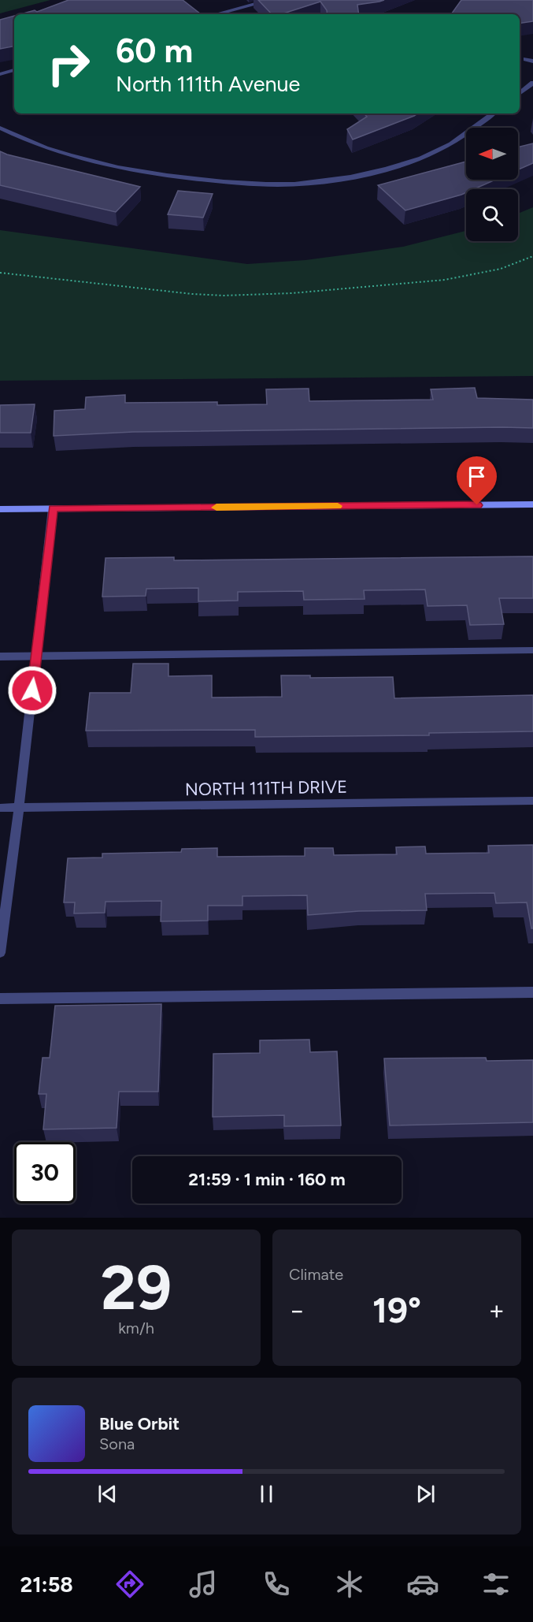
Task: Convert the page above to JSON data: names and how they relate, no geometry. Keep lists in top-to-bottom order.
{
  "streets": {
    "street": ["NORTH 111TH DRIVE"]
  },
  "north": "left",
  "page": {
    "turn": ["60 m", "North 111th Avenue"],
    "limit": "30",
    "trip": "21:59 · 1 min · 160 m",
    "tile": [
      ["29", "km/h"],
      "Climate"
    ],
    "heat": ["−", "19°", "+"],
    "song": ["Blue Orbit", "Sona"],
    "tabs": "21:58"
  }
}
